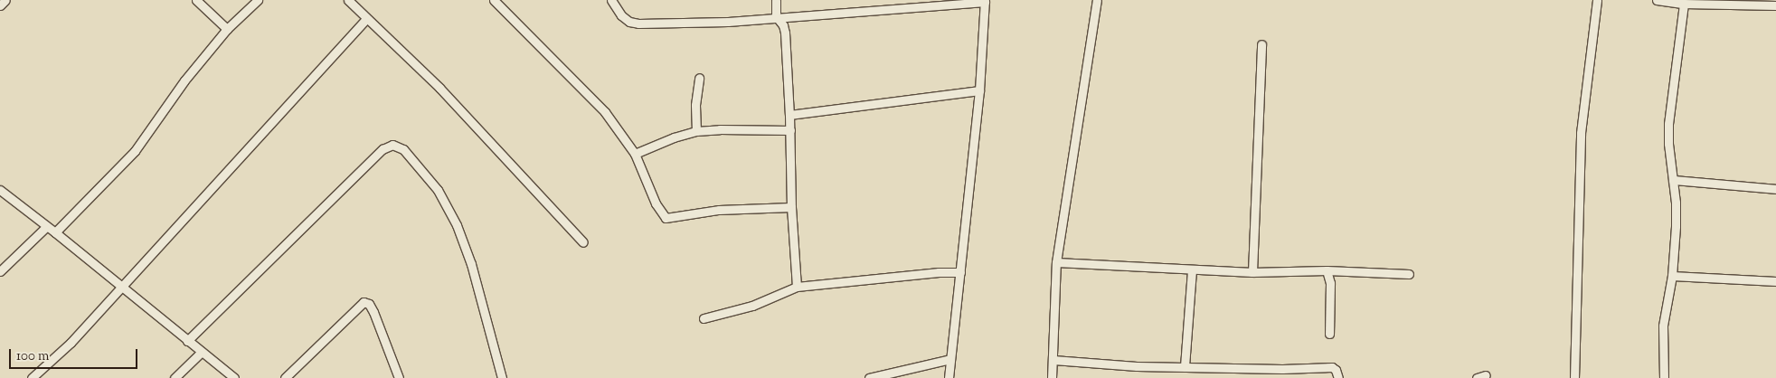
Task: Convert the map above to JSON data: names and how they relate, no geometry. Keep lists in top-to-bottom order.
{
  "scale_bar": "100 m"
}
